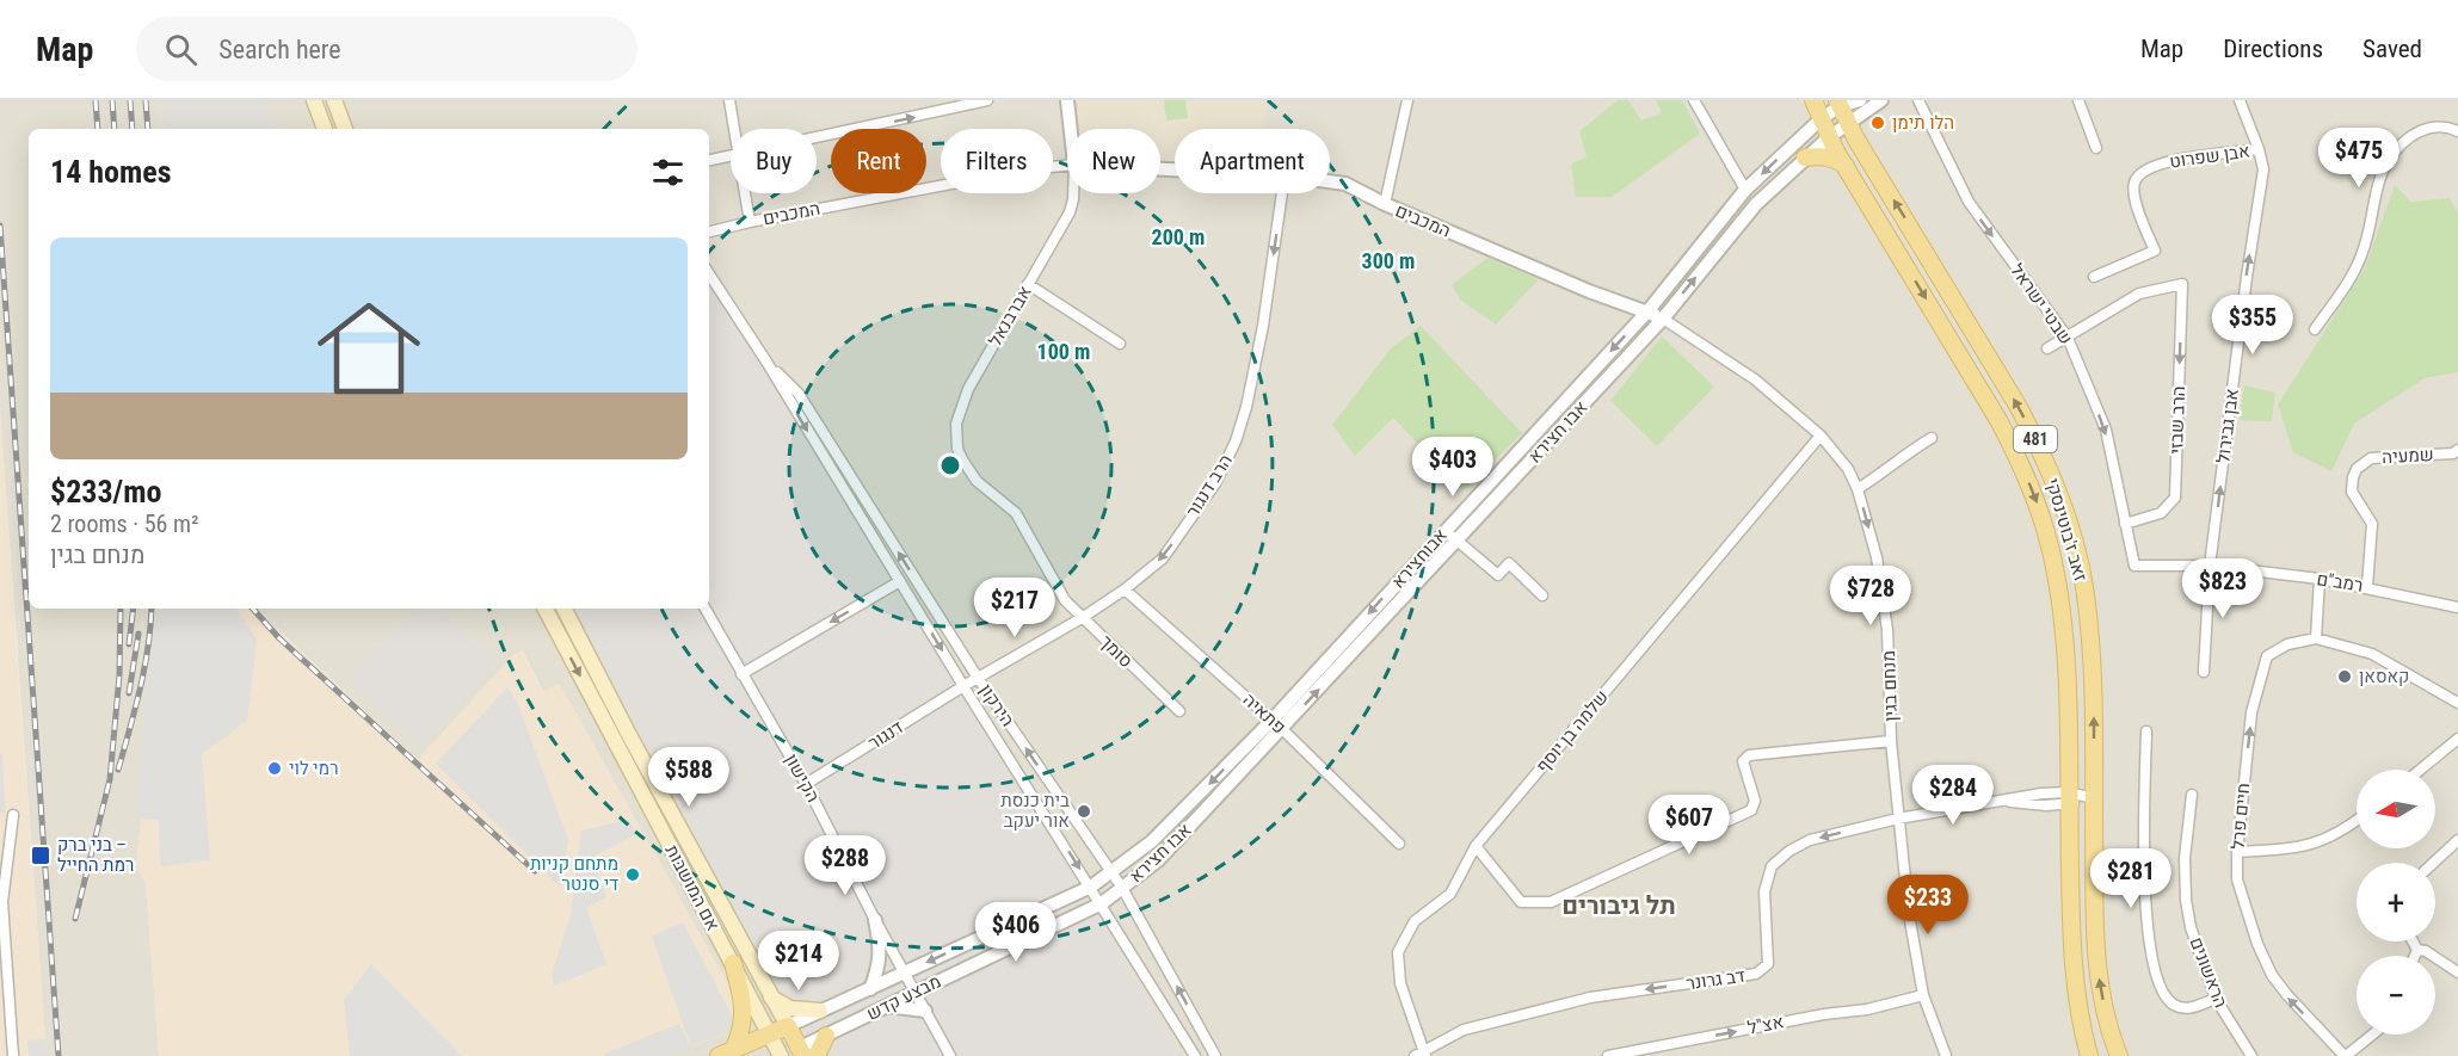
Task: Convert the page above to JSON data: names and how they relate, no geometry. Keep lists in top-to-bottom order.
{
  "streets": {
    "main road": [
      "481",
      "זאב ז'בוטינסקי",
      "אם המושבות",
      "מבצע קדש"
    ],
    "street": [
      "אבן שפרוט",
      "המכבים",
      "שבטי ישראל",
      "אברבנאל",
      "הרב שבזי",
      "אבן גבירול",
      "אבו חצירא",
      "שמעיה",
      "הרב דנגור",
      "אבוחצירא",
      "רמב\"ם",
      "סומך",
      "מנחם בגין",
      "הירקון",
      "פתאיה",
      "שלמה בן יוסף",
      "דנגור",
      "הקישון",
      "חיים פרל",
      "הראשונים",
      "דב גרונר",
      "אצ\"ל"
    ]
  },
  "crossings": [
    ["אבן שפרוט", "אבן גבירול"],
    ["המכבים", "אבו חצירא"],
    ["המכבים", "אבוחצירא"],
    ["המכבים", "מנחם בגין"],
    ["שבטי ישראל", "הרב שבזי"],
    ["שבטי ישראל", "רמב\"ם"],
    ["אברבנאל", "סומך"],
    ["אבן גבירול", "רמב\"ם"],
    ["אבו חצירא", "זאב ז'בוטינסקי"],
    ["אבו חצירא", "מנחם בגין"],
    ["אבו חצירא", "הירקון"],
    ["אבו חצירא", "פתאיה"],
    ["אבו חצירא", "מבצע קדש"],
    ["481", "זאב ז'בוטינסקי"],
    ["481", "אבוחצירא"],
    ["שמעיה", "רמב\"ם"],
    ["הרב דנגור", "סומך"],
    ["הרב דנגור", "הירקון"],
    ["הרב דנגור", "פתאיה"],
    ["הרב דנגור", "דנגור"],
    ["זאב ז'בוטינסקי", "אבוחצירא"],
    ["זאב ז'בוטינסקי", "דב גרונר"],
    ["אבוחצירא", "הירקון"],
    ["אבוחצירא", "פתאיה"],
    ["אבוחצירא", "מבצע קדש"],
    ["מנחם בגין", "שלמה בן יוסף"],
    ["מנחם בגין", "דב גרונר"],
    ["מנחם בגין", "אצ\"ל"],
    ["הירקון", "דנגור"],
    ["הירקון", "מבצע קדש"],
    ["שלמה בן יוסף", "דב גרונר"],
    ["דנגור", "הקישון"],
    ["הקישון", "מבצע קדש"],
    ["אם המושבות", "מבצע קדש"]
  ],
  "one_way": [
    "שבטי ישראל",
    "אבן גבירול",
    "אבו חצירא",
    "הרב דנגור",
    "אבוחצירא",
    "חיים פרל",
    "דב גרונר",
    "אצ\"ל"
  ],
  "districts": ["תל גיבורים"],
  "places": {
    "other": [
      "הלו תימן",
      "קאסאן",
      "רמי לוי",
      "בית כנסת אור יעקב",
      "מתחם קניות די סנטר"
    ],
    "transit": ["בני ברק – רמת החייל"]
  },
  "north": "left",
  "page": {
    "header": "Map",
    "search": "Search here",
    "nav": ["Map", "Directions", "Saved"],
    "price": [
      "$475",
      "$355",
      "$403",
      "$823",
      "$728",
      "$217",
      "$588",
      "$284",
      "$607",
      "$288",
      "$281",
      "$233",
      "$406",
      "$214"
    ],
    "chip": [
      "Buy",
      "Rent",
      "Filters",
      "New",
      "Apartment"
    ],
    "heading": "14 homes",
    "list": [
      {
        "name": "$233/mo",
        "note": "2 rooms · 56 m² · מנחם בגין"
      }
    ],
    "map_buttons": ["+", "−"]
  },
  "rings": ["200 m", "300 m", "100 m"]
}
